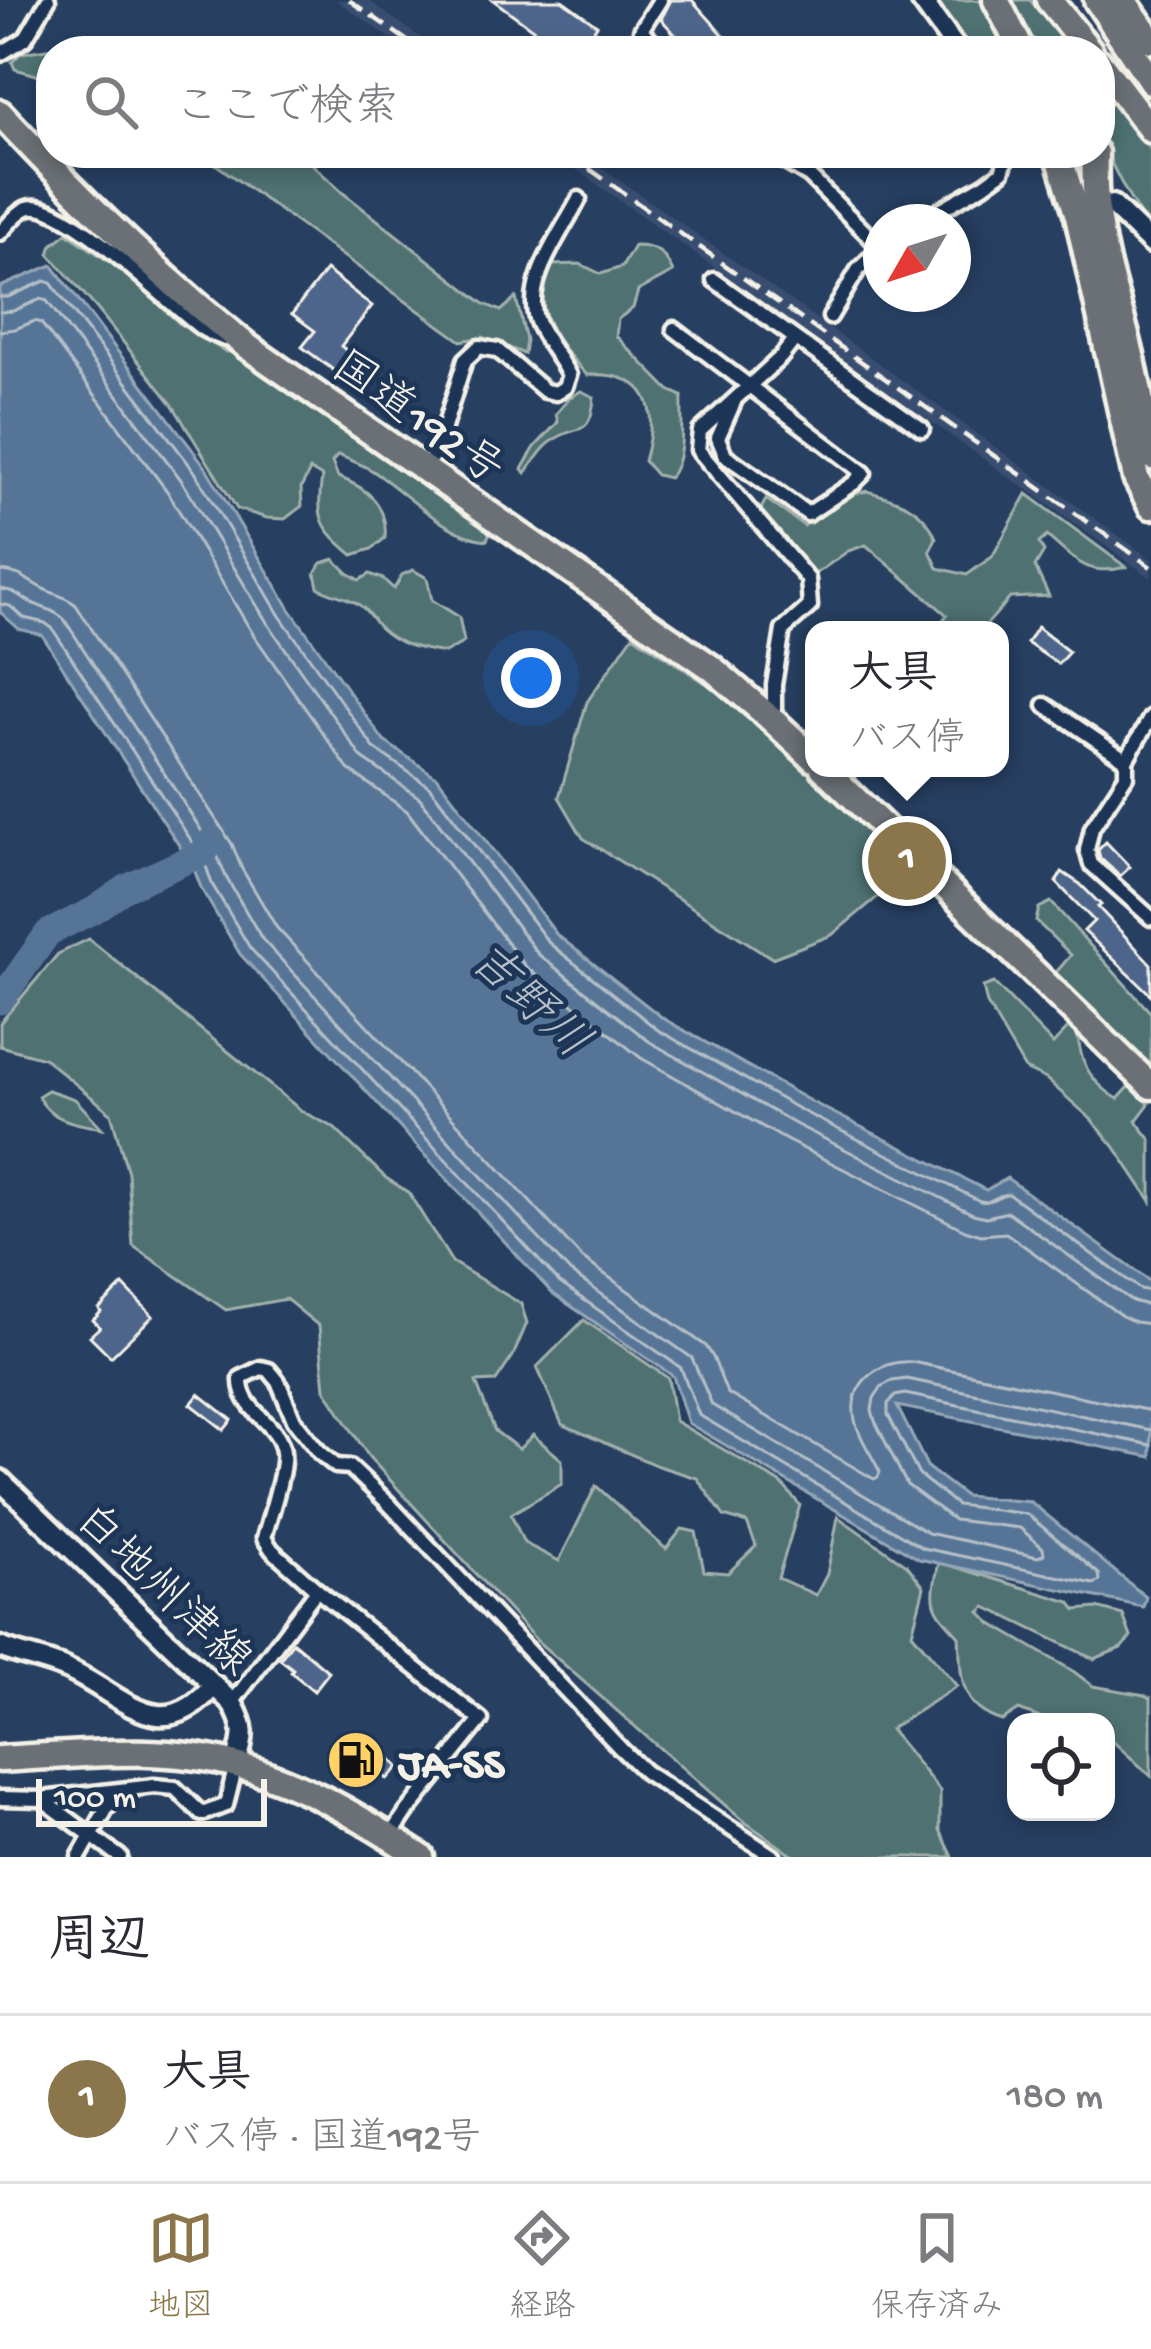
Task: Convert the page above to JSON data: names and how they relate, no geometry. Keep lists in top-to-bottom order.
{
  "streets": {
    "highway": ["国道192号"],
    "main road": ["白地州津線"]
  },
  "water": ["吉野川"],
  "places": {
    "fuel station": ["JA-SS"]
  },
  "scale_bar": "100 m",
  "north": "bottom left",
  "page": {
    "search": "ここで検索",
    "popup": ["大具", "バス停"],
    "pins": "1",
    "scale": "100 m",
    "heading": "周辺",
    "list": [
      {
        "mark": "1",
        "name": "大具",
        "note": "バス停 · 国道192号",
        "value": "180 m"
      }
    ],
    "nav": ["地図", "経路", "保存済み"]
  }
}
